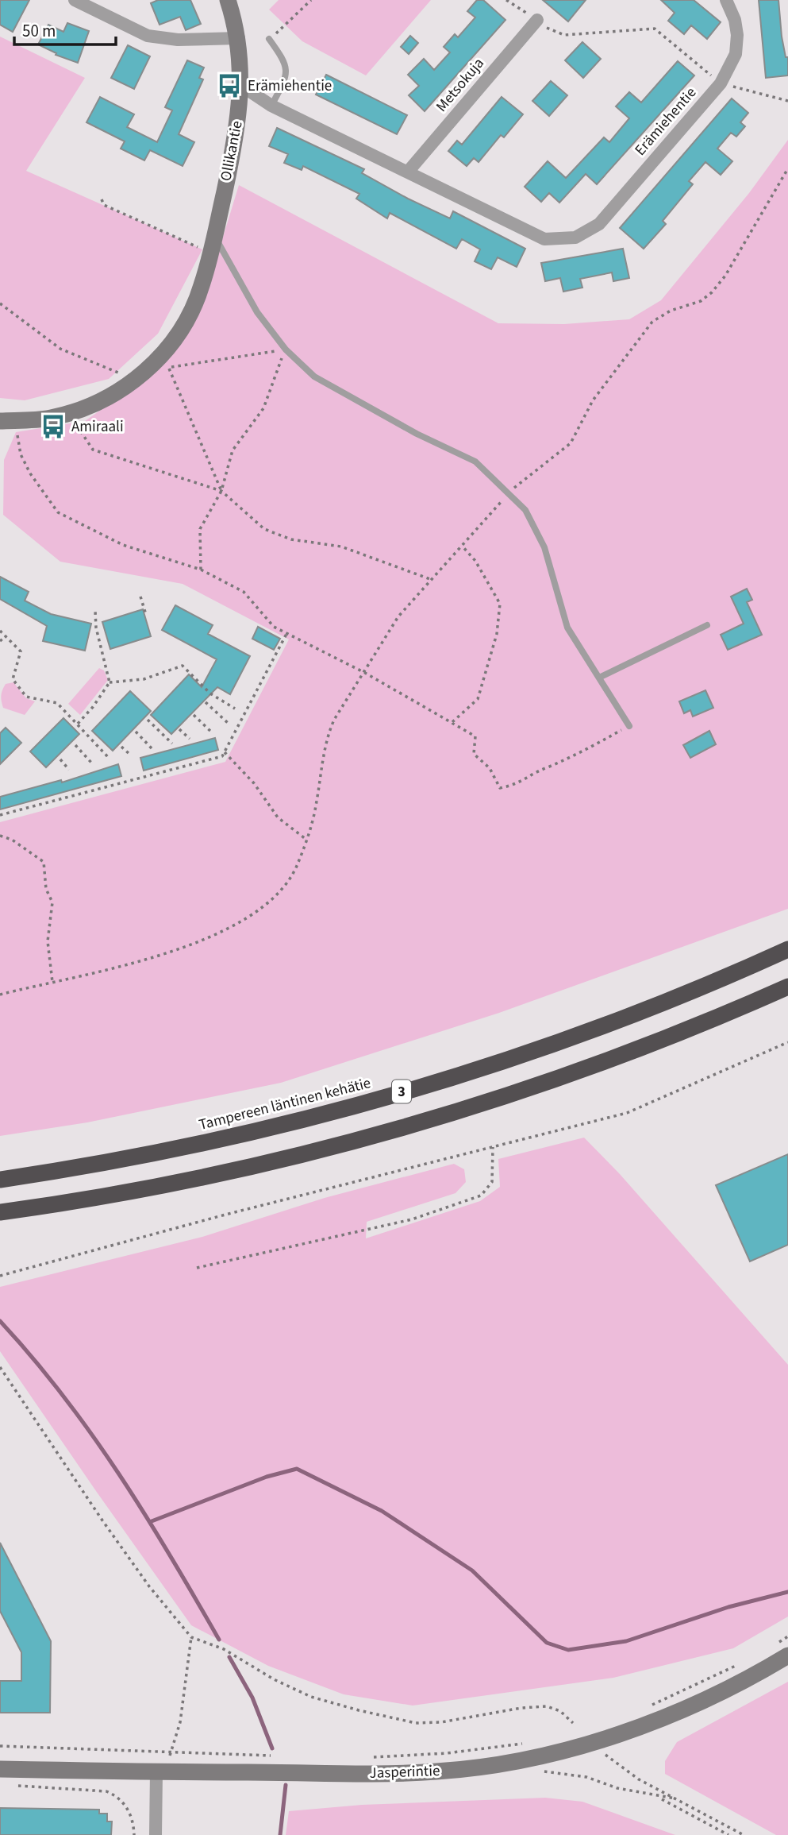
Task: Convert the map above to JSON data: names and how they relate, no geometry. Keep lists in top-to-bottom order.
{
  "streets": {
    "highway": ["3", "Tampereen läntinen kehätie"],
    "main road": ["Ollikantie", "Jasperintie"],
    "street": ["Metsokuja", "Erämiehentie"]
  },
  "crossings": [
    ["Metsokuja", "Erämiehentie"],
    ["Erämiehentie", "Ollikantie"]
  ],
  "places": {
    "bus stop": ["Erämiehentie", "Amiraali"]
  },
  "scale_bar": "50 m"
}
